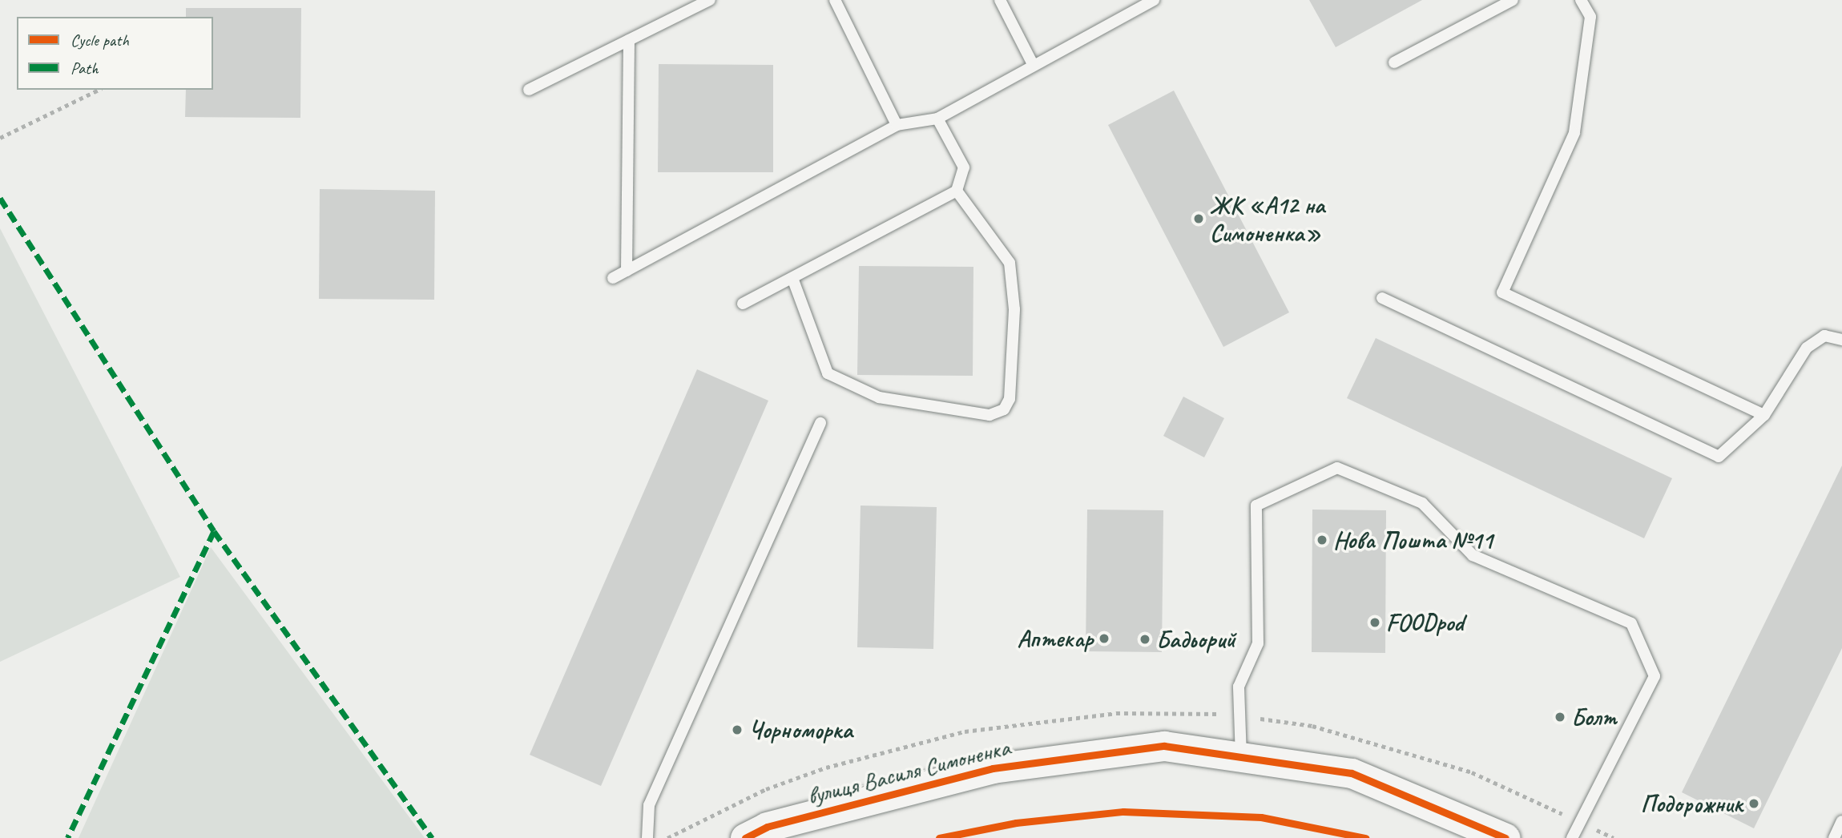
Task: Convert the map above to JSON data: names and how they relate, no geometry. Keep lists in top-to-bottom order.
{
  "streets": {
    "street": ["вулиця Василя Симоненка"]
  },
  "places": [
    "ЖК «А12 на Симоненка»",
    "Нова Пошта №11",
    "FOODpod",
    "Аптекар",
    "Бадьорий",
    "Болт",
    "Чорноморка",
    "Подорожник"
  ],
  "legend": ["Cycle path", "Path"]
}
